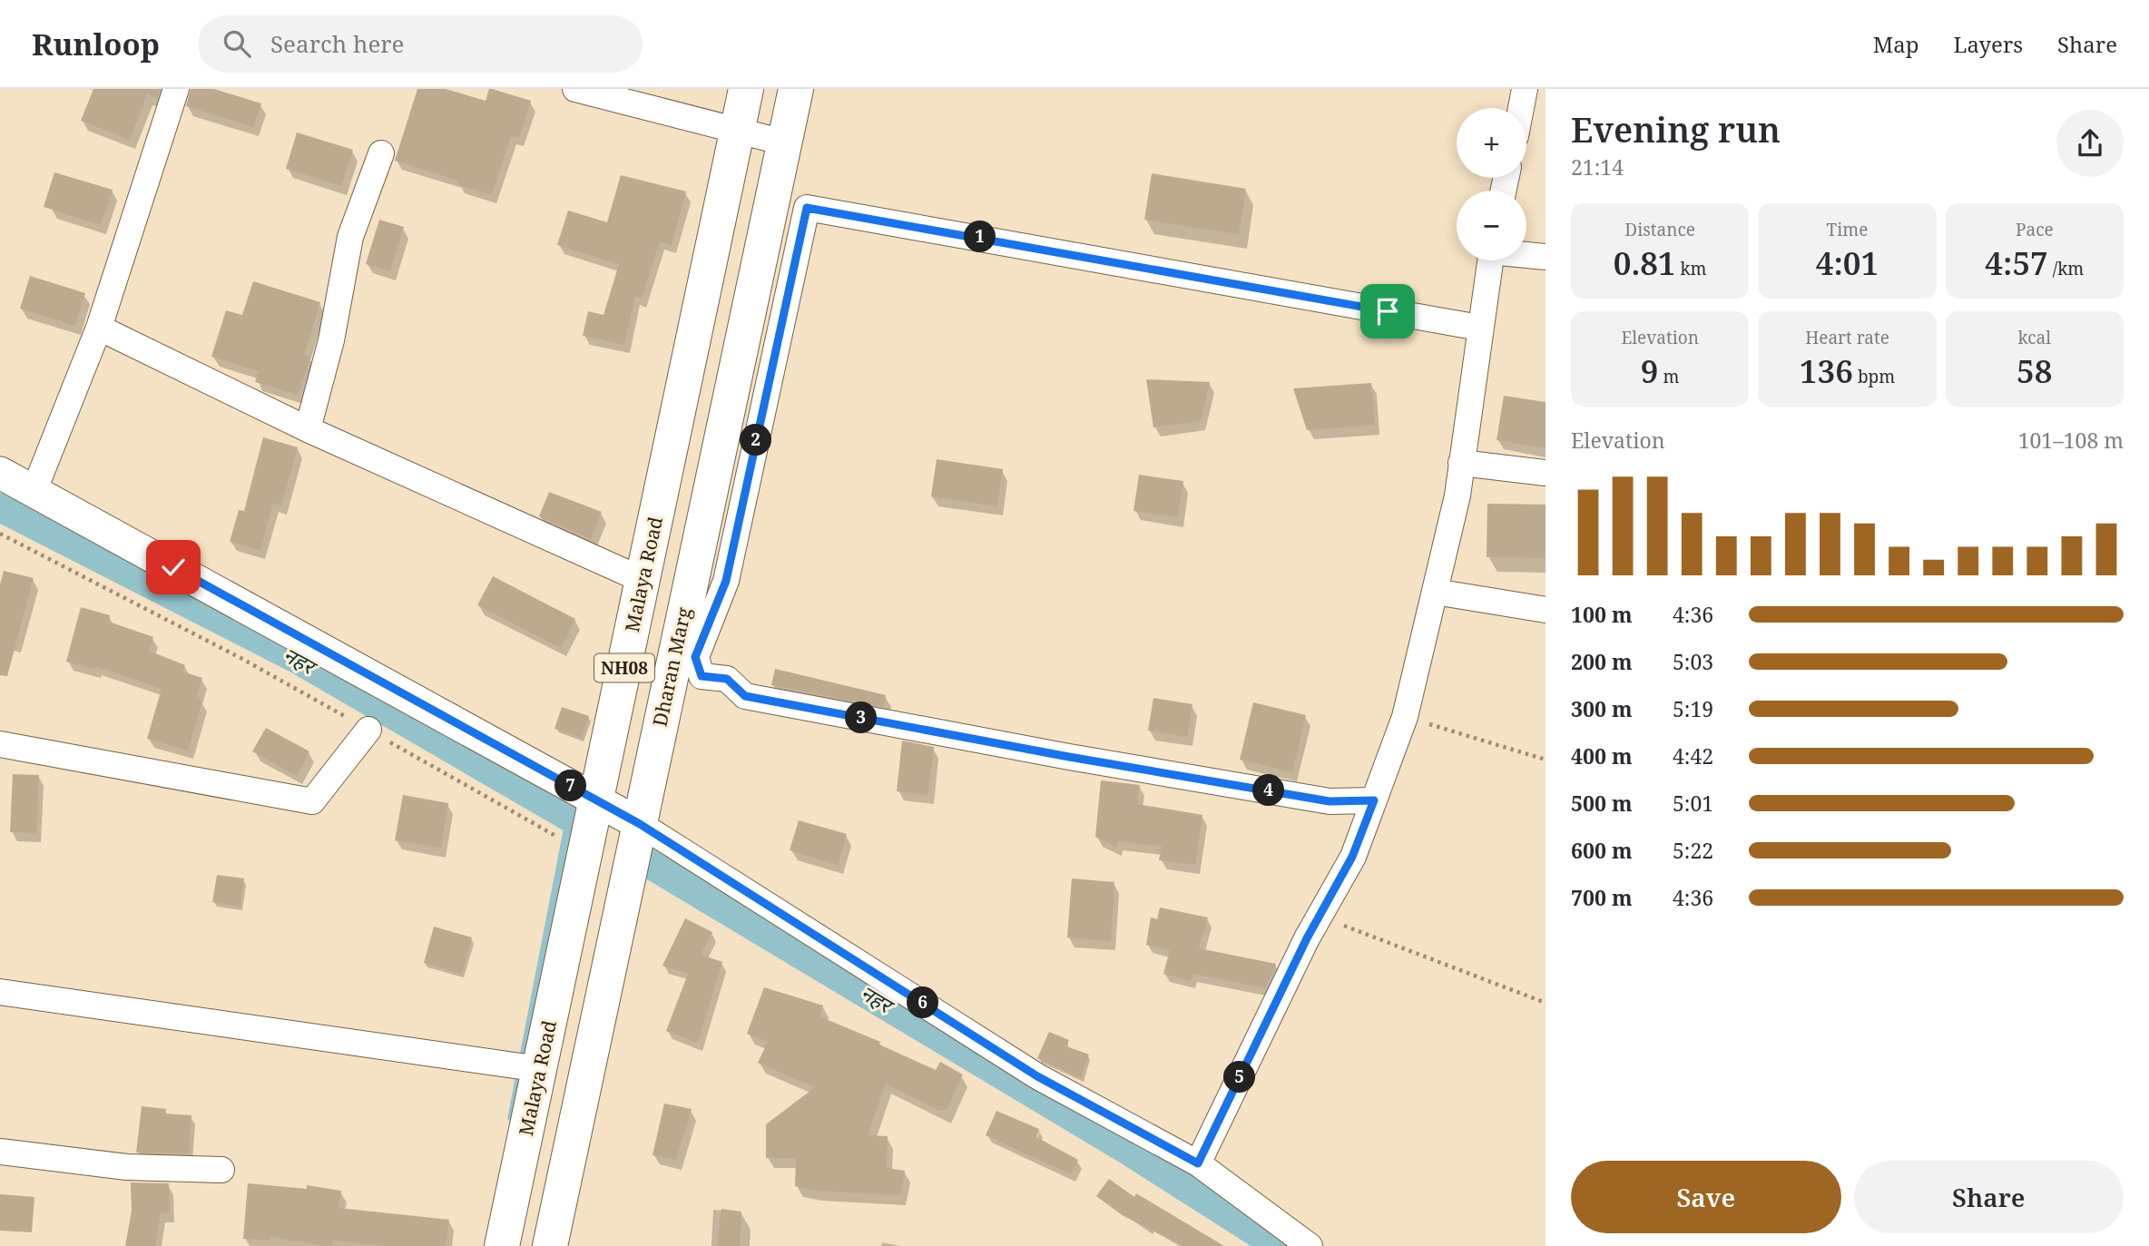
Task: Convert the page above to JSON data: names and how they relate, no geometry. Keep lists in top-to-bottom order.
{
  "streets": {
    "main road": ["Malaya Road", "Dharan Marg", "NH08"]
  },
  "water": ["नहर"],
  "page": {
    "header": "Runloop",
    "search": "Search here",
    "nav": ["Map", "Layers", "Share"],
    "heading": ["Evening run", "21:14"],
    "map_buttons": ["+", "−"],
    "stats": [
      ["Distance", "0.81 km"],
      ["Time", "4:01"],
      ["Pace", "4:57 /km"],
      ["Elevation", "9 m"],
      ["Heart rate", "136 bpm"],
      ["kcal", "58"]
    ],
    "pins": [
      "1",
      "2",
      "3",
      "7",
      "4",
      "6",
      "5"
    ],
    "chart": ["Elevation", "101–108 m"],
    "list": [
      {
        "name": "100 m",
        "note": "4:36"
      },
      {
        "name": "200 m",
        "note": "5:03"
      },
      {
        "name": "300 m",
        "note": "5:19"
      },
      {
        "name": "400 m",
        "note": "4:42"
      },
      {
        "name": "500 m",
        "note": "5:01"
      },
      {
        "name": "600 m",
        "note": "5:22"
      },
      {
        "name": "700 m",
        "note": "4:36"
      }
    ],
    "buttons": ["Save", "Share"]
  }
}
